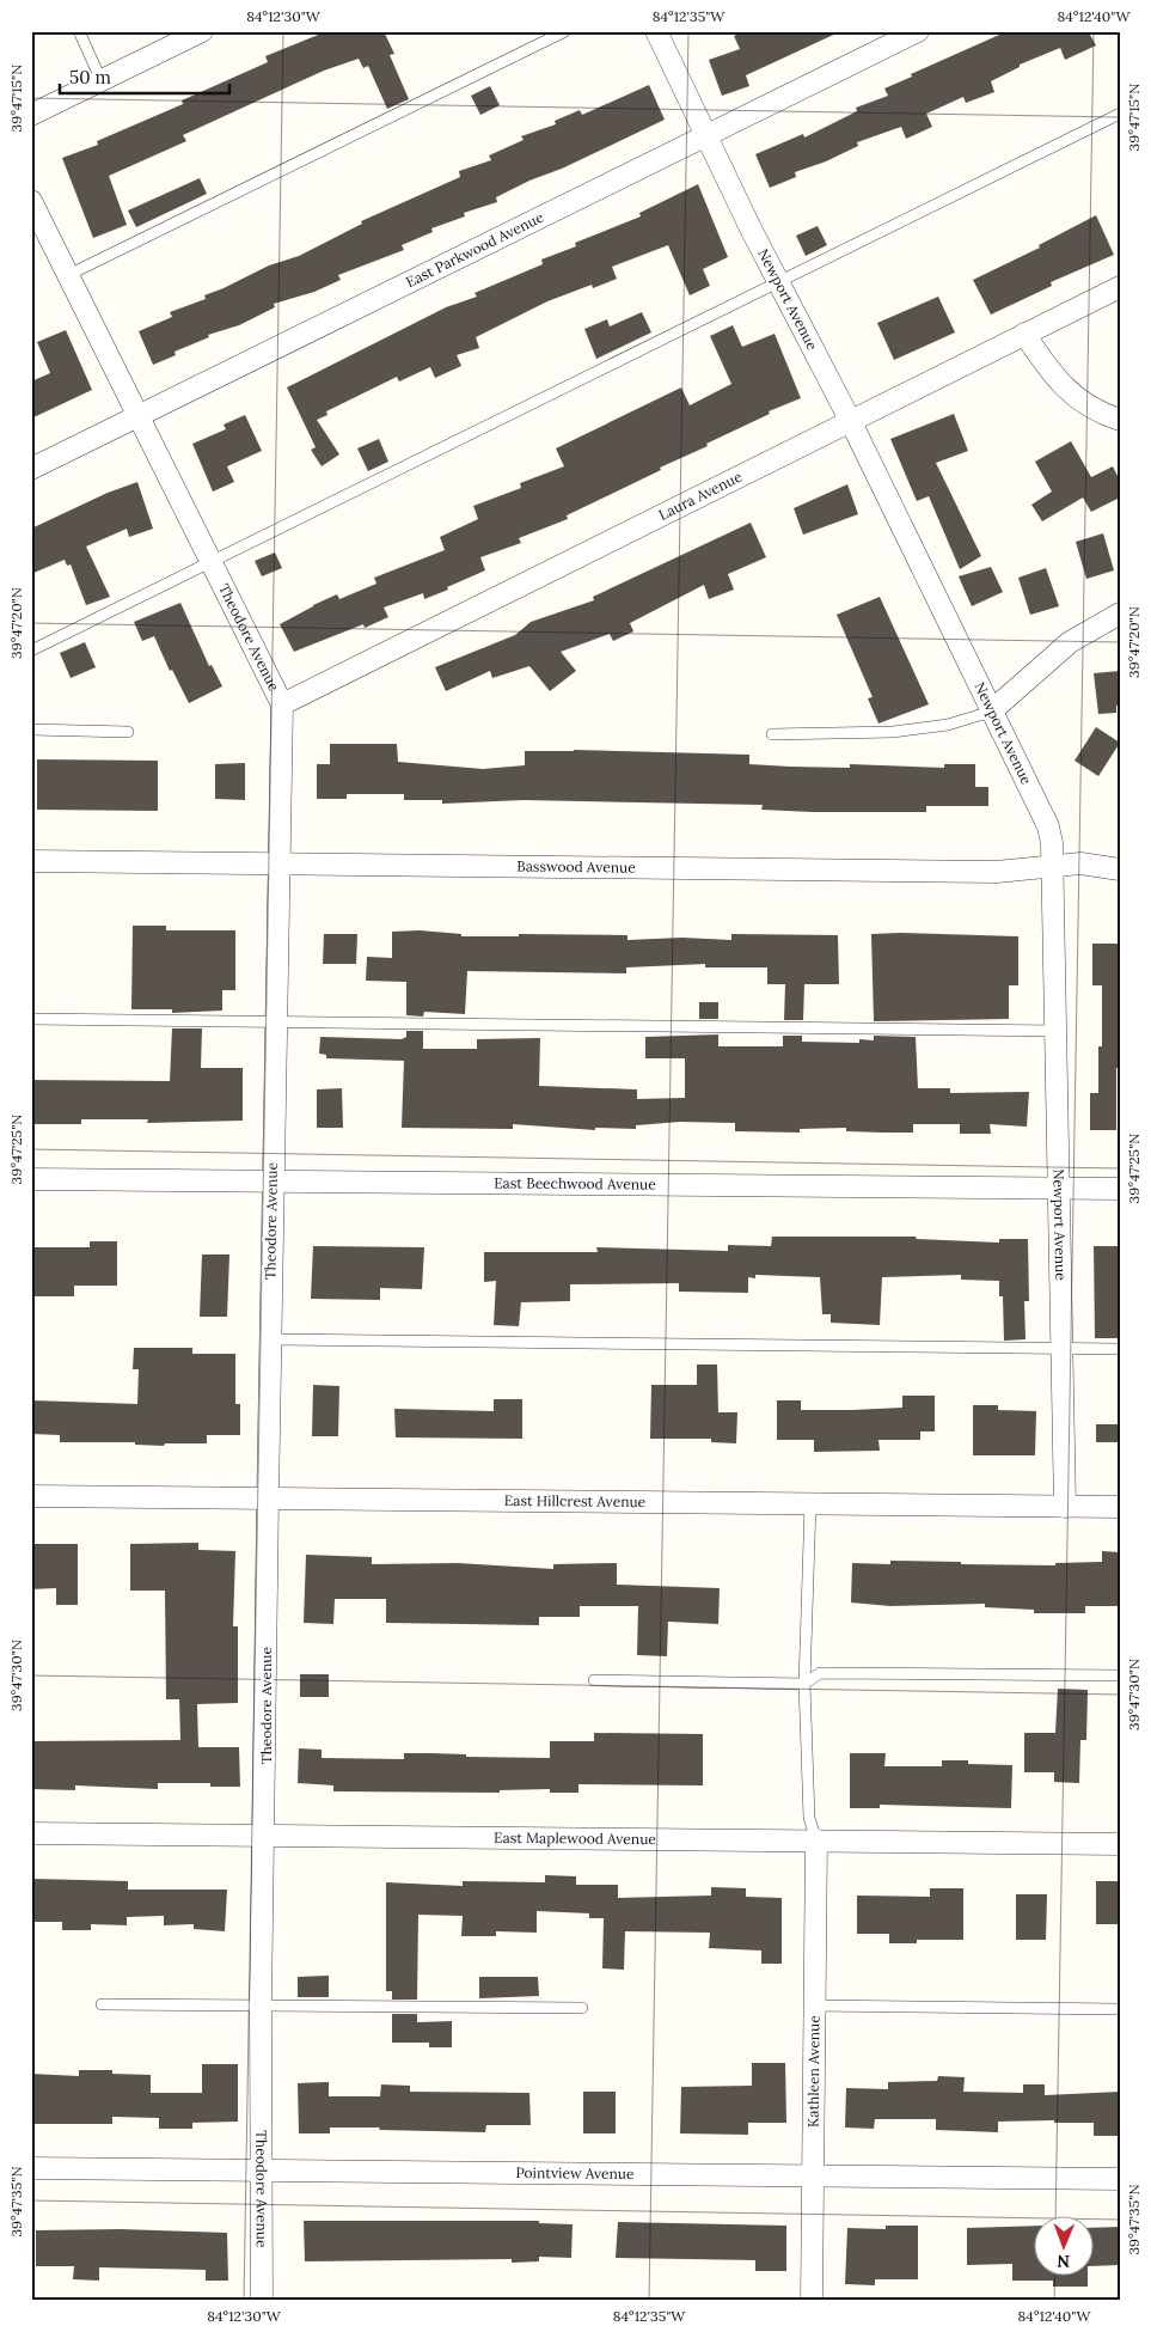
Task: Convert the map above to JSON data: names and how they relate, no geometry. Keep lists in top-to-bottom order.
{
  "streets": {
    "street": [
      "East Parkwood Avenue",
      "Newport Avenue",
      "Laura Avenue",
      "Theodore Avenue",
      "Basswood Avenue",
      "East Beechwood Avenue",
      "East Hillcrest Avenue",
      "East Maplewood Avenue",
      "Kathleen Avenue",
      "Pointview Avenue"
    ]
  },
  "crossings": [
    ["East Parkwood Avenue", "Newport Avenue"],
    ["East Parkwood Avenue", "Theodore Avenue"],
    ["Newport Avenue", "Laura Avenue"],
    ["Newport Avenue", "Basswood Avenue"],
    ["Newport Avenue", "East Beechwood Avenue"],
    ["Newport Avenue", "East Hillcrest Avenue"],
    ["Laura Avenue", "Theodore Avenue"],
    ["Theodore Avenue", "Basswood Avenue"],
    ["Theodore Avenue", "East Beechwood Avenue"],
    ["Theodore Avenue", "East Hillcrest Avenue"],
    ["Theodore Avenue", "East Maplewood Avenue"],
    ["Theodore Avenue", "Pointview Avenue"],
    ["East Maplewood Avenue", "Kathleen Avenue"],
    ["Kathleen Avenue", "Pointview Avenue"]
  ],
  "scale_bar": "50 m",
  "north": "bottom",
  "coordinates": [
    "84°12'30\"W",
    "84°12'35\"W",
    "84°12'40\"W",
    "39°47'15\"N",
    "39°47'20\"N",
    "39°47'25\"N",
    "39°47'30\"N",
    "39°47'35\"N"
  ]
}
